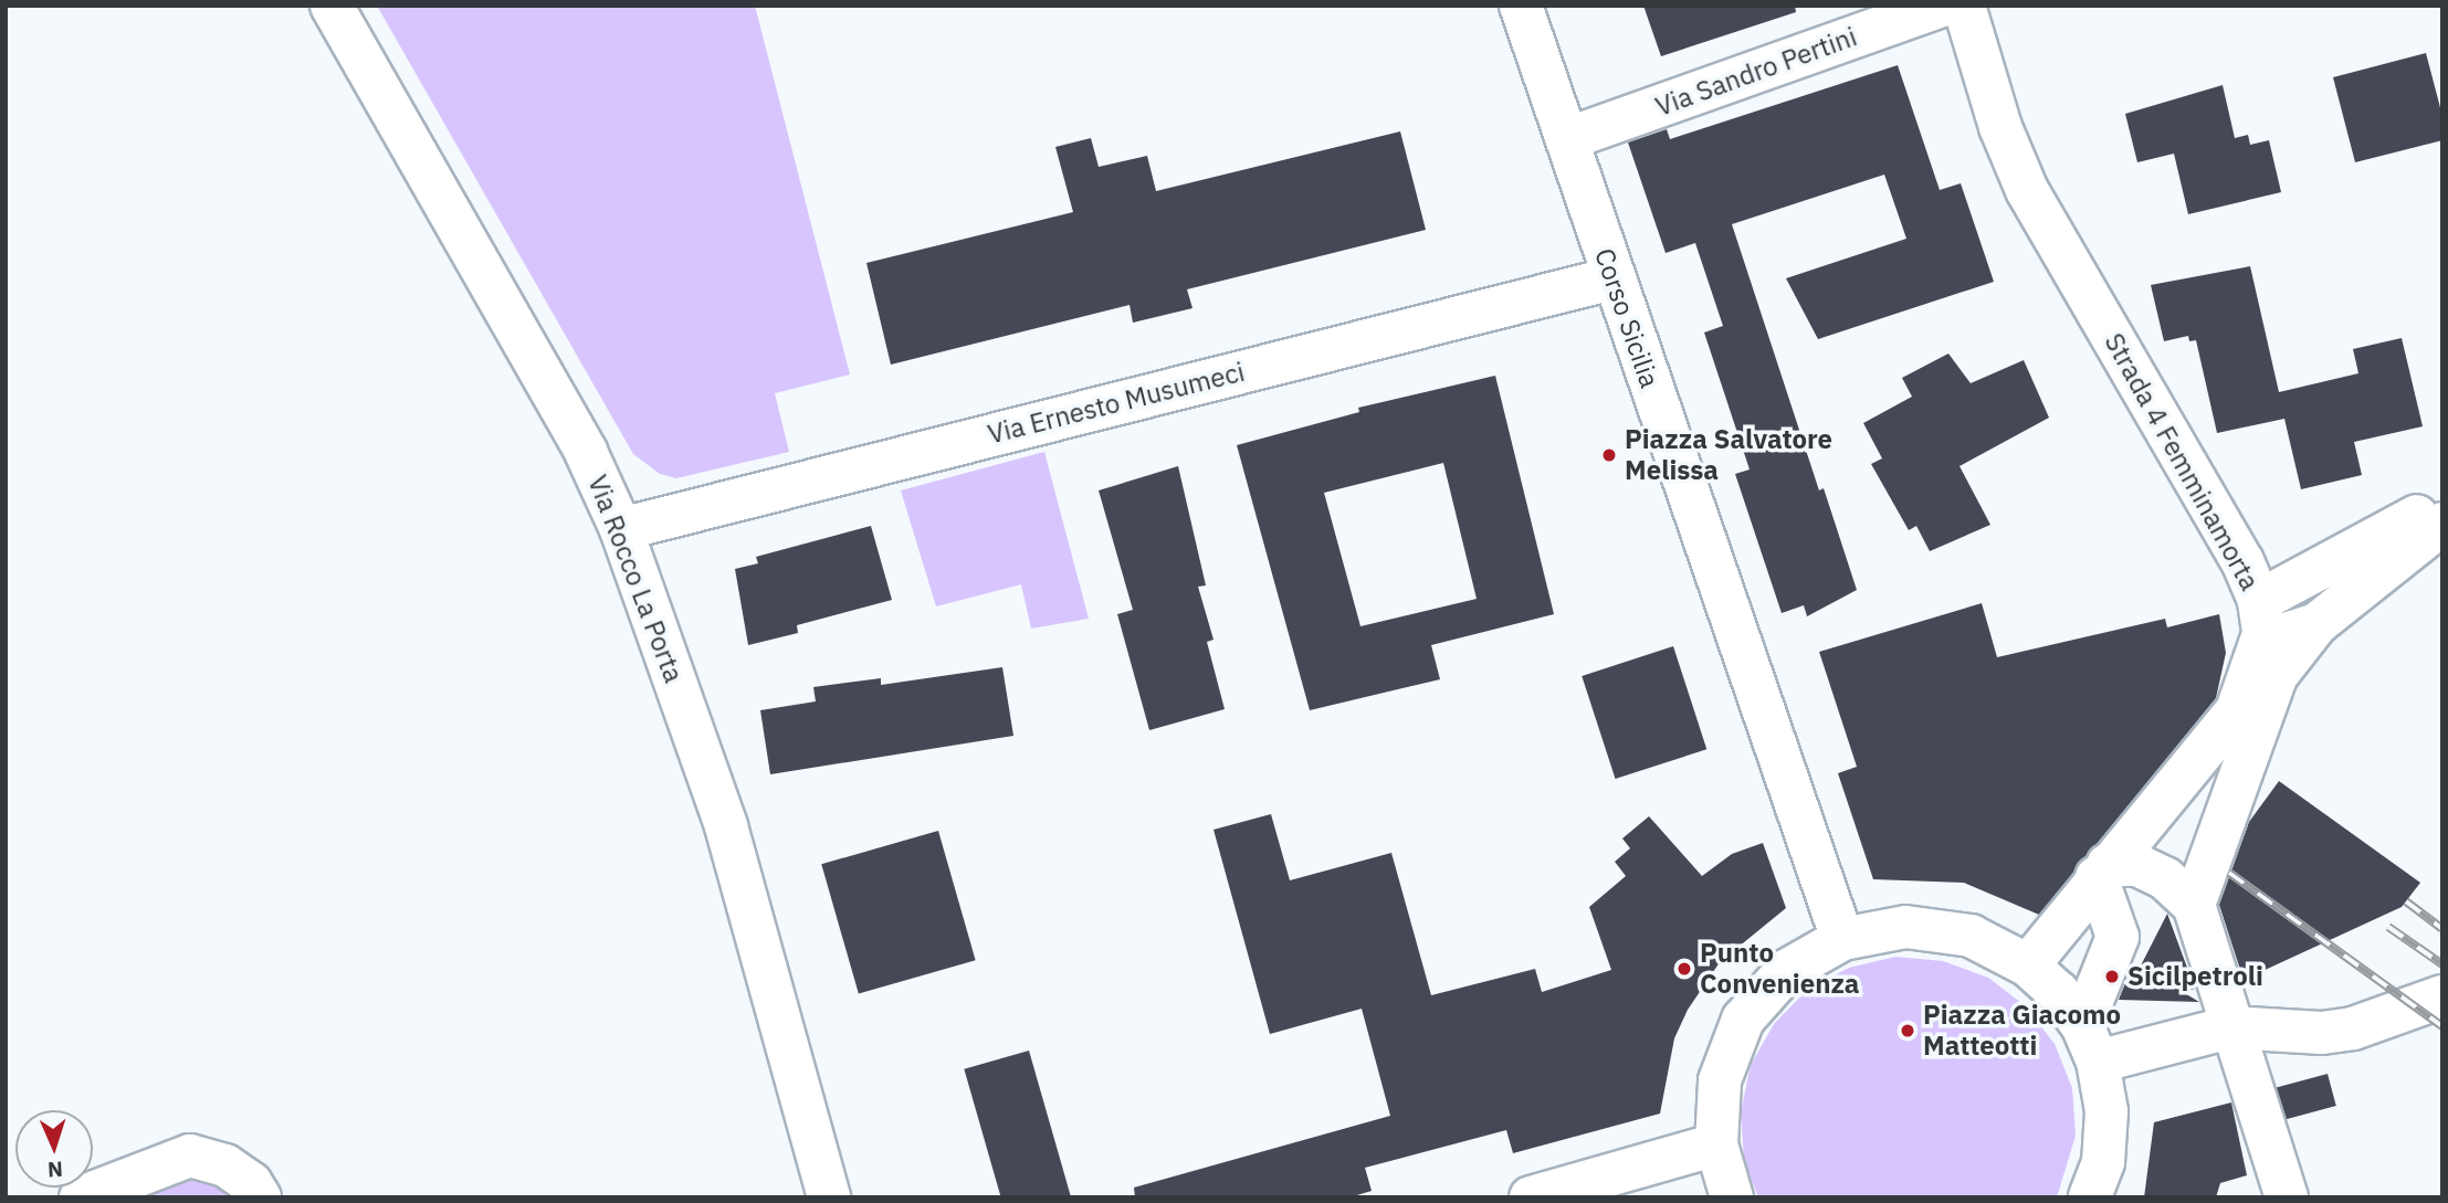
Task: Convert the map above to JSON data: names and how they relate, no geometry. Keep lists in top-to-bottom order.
{
  "streets": {
    "street": [
      "Via Sandro Pertini",
      "Corso Sicilia",
      "Via Ernesto Musumeci",
      "Strada 4 Femminamorta",
      "Via Rocco La Porta"
    ]
  },
  "crossings": [
    ["Via Sandro Pertini", "Corso Sicilia"],
    ["Corso Sicilia", "Via Ernesto Musumeci"],
    ["Via Ernesto Musumeci", "Via Rocco La Porta"]
  ],
  "places": [
    "Piazza Salvatore Melissa",
    "Punto Convenienza",
    "Sicilpetroli",
    "Piazza Giacomo Matteotti"
  ],
  "north": "bottom"
}
